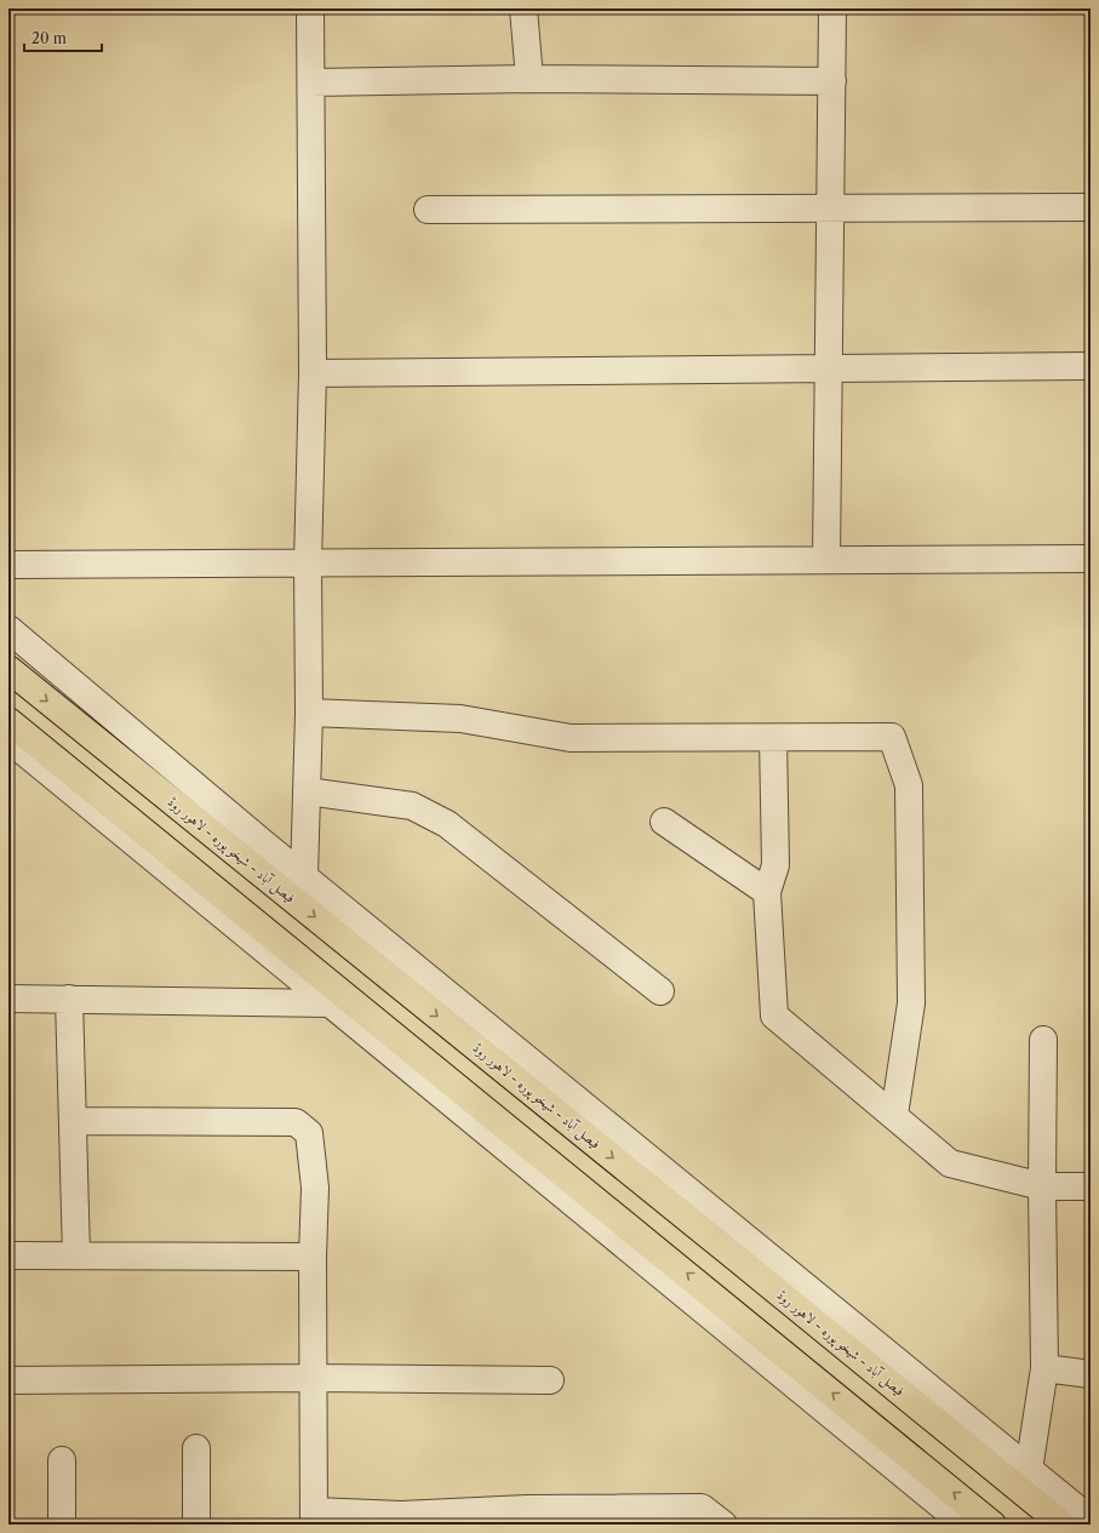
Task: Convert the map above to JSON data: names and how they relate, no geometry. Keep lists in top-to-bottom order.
{
  "streets": {
    "highway": ["فیصل آباد - شیخو پورہ - لاہور روڈ"]
  },
  "scale_bar": "20 m"
}
